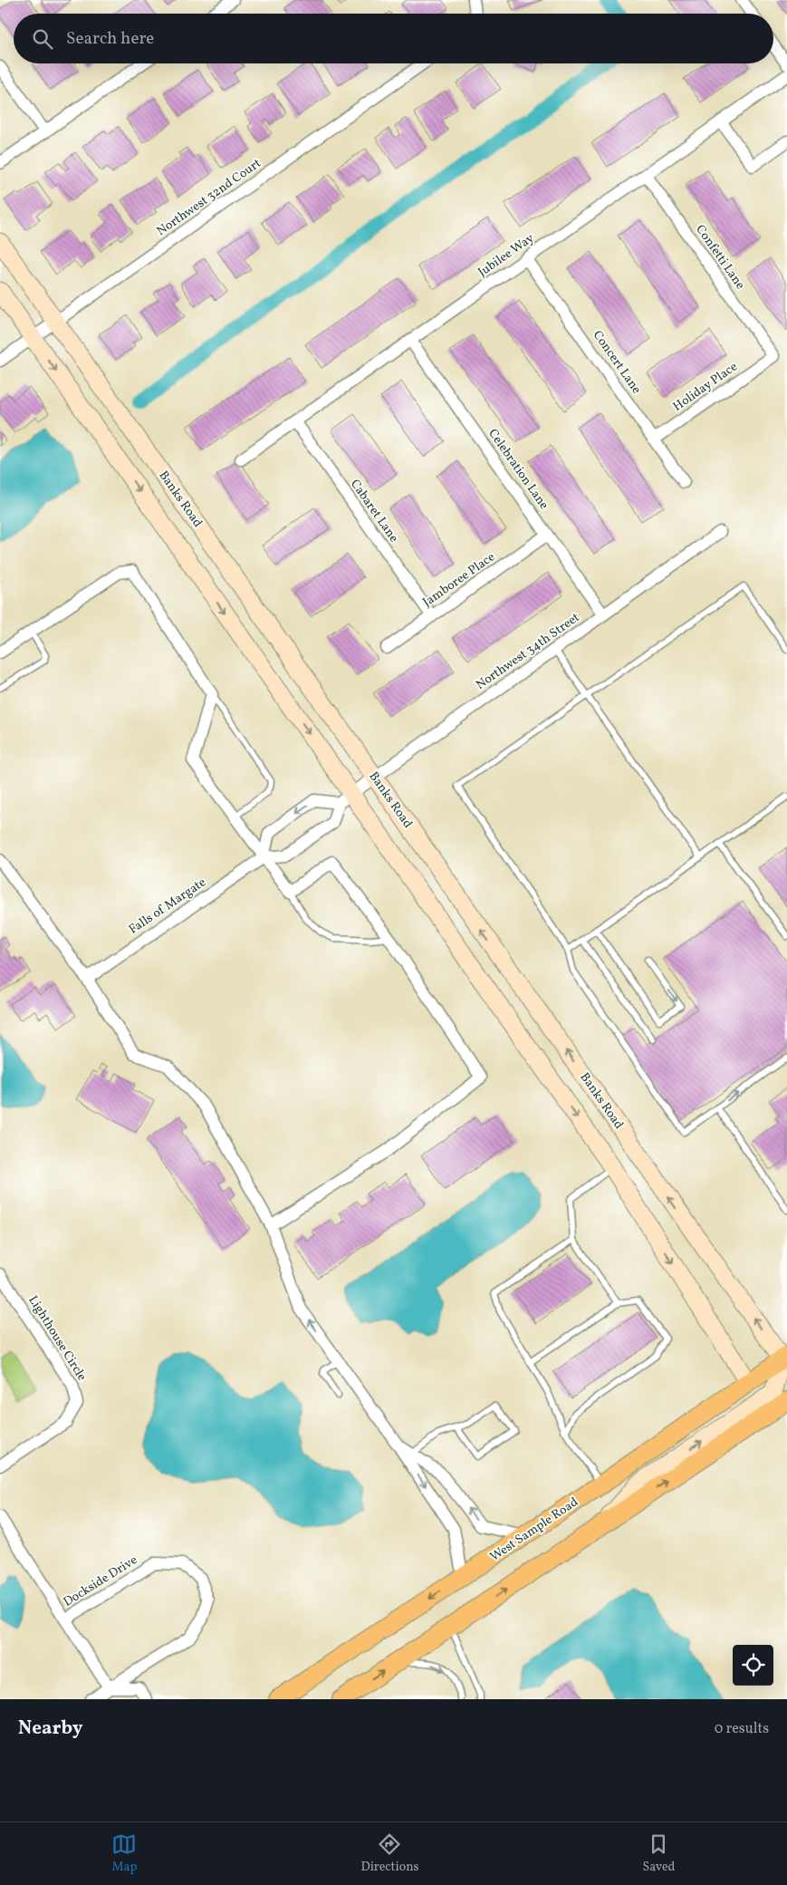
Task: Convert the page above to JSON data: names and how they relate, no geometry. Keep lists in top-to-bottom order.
{
  "streets": {
    "main road": ["West Sample Road"],
    "street": [
      "Northwest 32nd Court",
      "Jubilee Way",
      "Confetti Lane",
      "Concert Lane",
      "Holiday Place",
      "Celebration Lane",
      "Banks Road",
      "Cabaret Lane",
      "Jamboree Place",
      "Northwest 34th Street",
      "Falls of Margate",
      "Lighthouse Circle",
      "Dockside Drive"
    ]
  },
  "crossings": [
    ["Northwest 32nd Court", "Banks Road"],
    ["Jubilee Way", "Confetti Lane"],
    ["Jubilee Way", "Concert Lane"],
    ["Jubilee Way", "Celebration Lane"],
    ["Jubilee Way", "Cabaret Lane"],
    ["Confetti Lane", "Holiday Place"],
    ["Concert Lane", "Holiday Place"],
    ["Celebration Lane", "Jamboree Place"],
    ["Celebration Lane", "Northwest 34th Street"],
    ["Banks Road", "Northwest 34th Street"],
    ["Banks Road", "West Sample Road"],
    ["Cabaret Lane", "Jamboree Place"],
    ["Northwest 34th Street", "Falls of Margate"]
  ],
  "page": {
    "search": "Search here",
    "heading": ["Nearby", "0 results"],
    "nav": ["Map", "Directions", "Saved"]
  }
}
